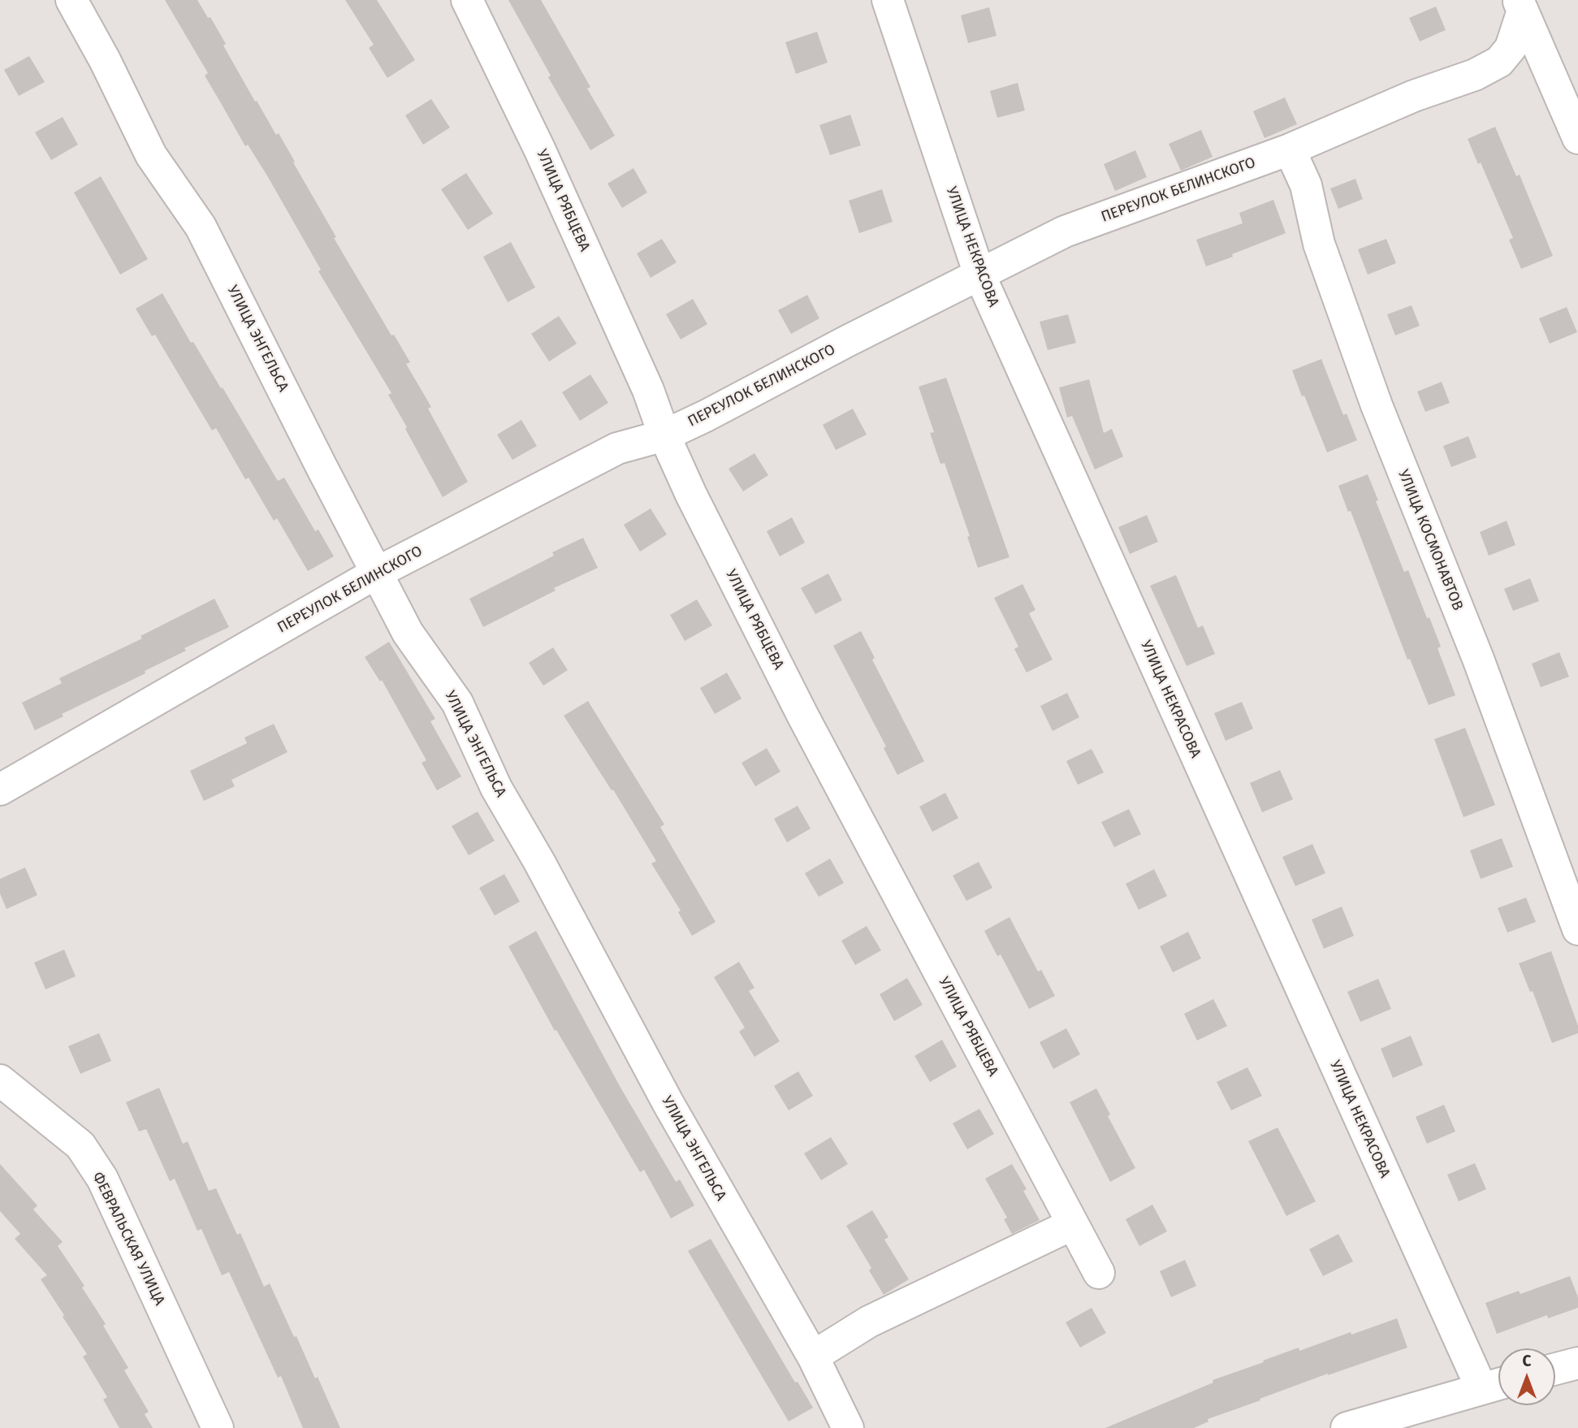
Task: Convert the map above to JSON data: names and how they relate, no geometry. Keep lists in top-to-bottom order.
{
  "streets": {
    "street": [
      "ПЕРЕУЛОК БЕЛИНСКОГО",
      "УЛИЦА РЯБЦЕВА",
      "УЛИЦА НЕКРАСОВА",
      "УЛИЦА ЭНГЕЛЬСА",
      "УЛИЦА КОСМОНАВТОВ",
      "ФЕВРАЛЬСКАЯ УЛИЦА"
    ]
  },
  "crossings": [
    ["ПЕРЕУЛОК БЕЛИНСКОГО", "УЛИЦА РЯБЦЕВА"],
    ["ПЕРЕУЛОК БЕЛИНСКОГО", "УЛИЦА НЕКРАСОВА"],
    ["ПЕРЕУЛОК БЕЛИНСКОГО", "УЛИЦА ЭНГЕЛЬСА"],
    ["ПЕРЕУЛОК БЕЛИНСКОГО", "УЛИЦА КОСМОНАВТОВ"]
  ],
  "north": "top"
}
